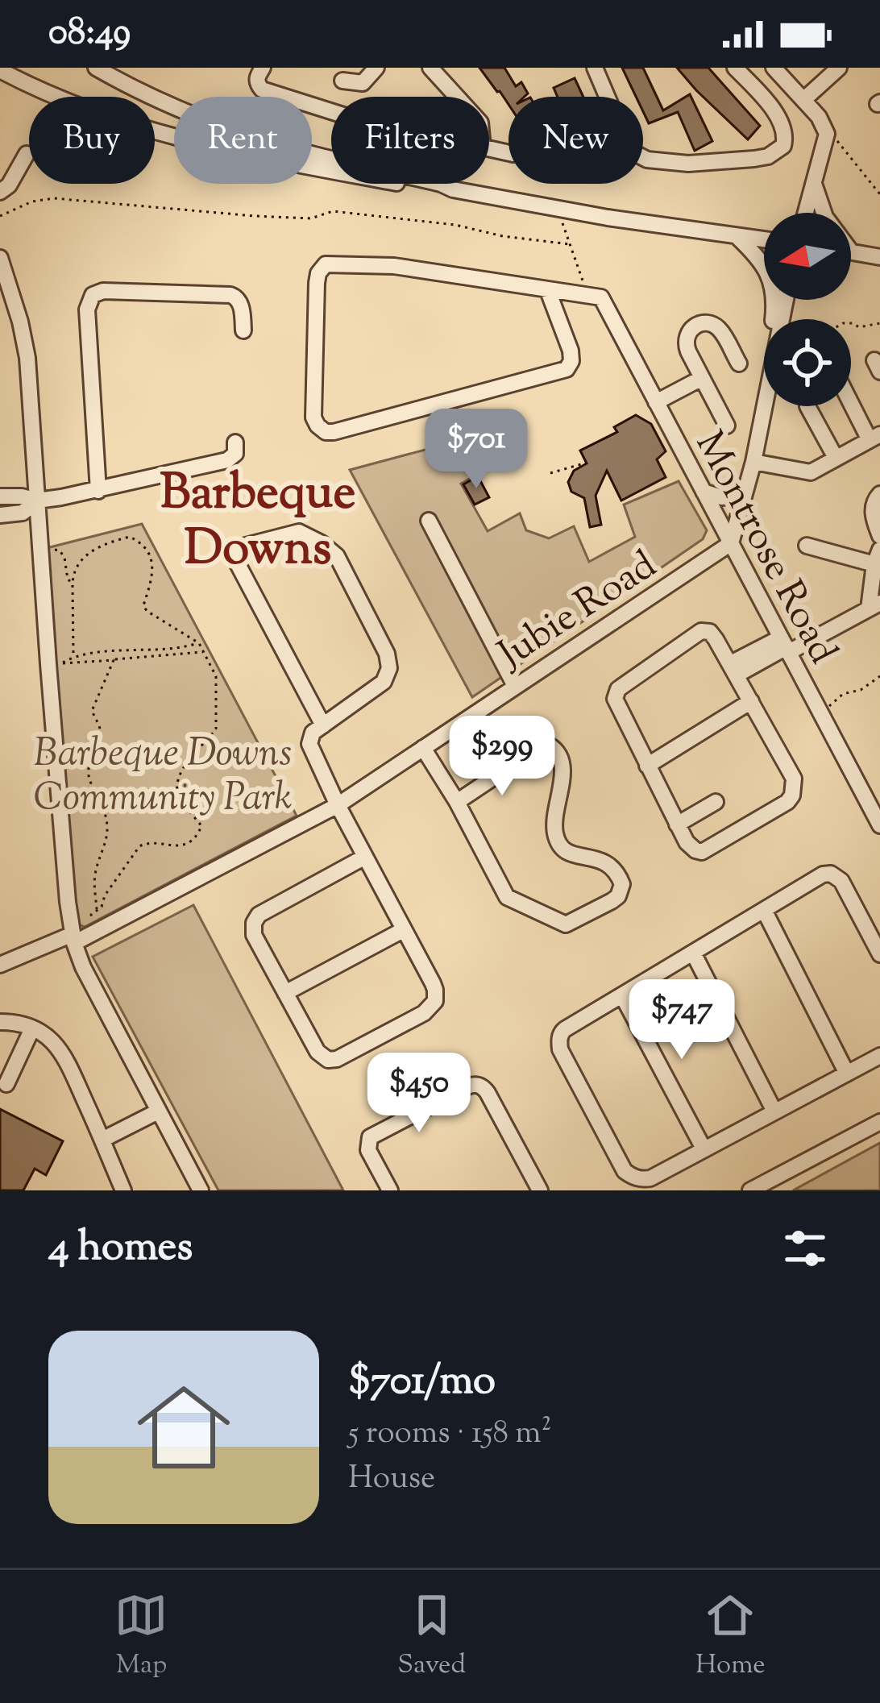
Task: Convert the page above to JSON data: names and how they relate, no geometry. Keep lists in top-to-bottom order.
{
  "streets": {
    "street": ["Montrose Road", "Jubie Road"]
  },
  "crossings": [
    ["Montrose Road", "Jubie Road"]
  ],
  "districts": ["Barbeque Downs"],
  "parks": ["Barbeque Downs Community Park"],
  "north": "left",
  "page": {
    "status": "08:49",
    "chip": [
      "Buy",
      "Rent",
      "Filters",
      "New"
    ],
    "price": [
      "$701",
      "$299",
      "$747",
      "$450"
    ],
    "heading": "4 homes",
    "list": [
      {
        "name": "$701/mo",
        "note": "5 rooms · 158 m² · House"
      }
    ],
    "tabs": ["Map", "Saved", "Home"]
  }
}
